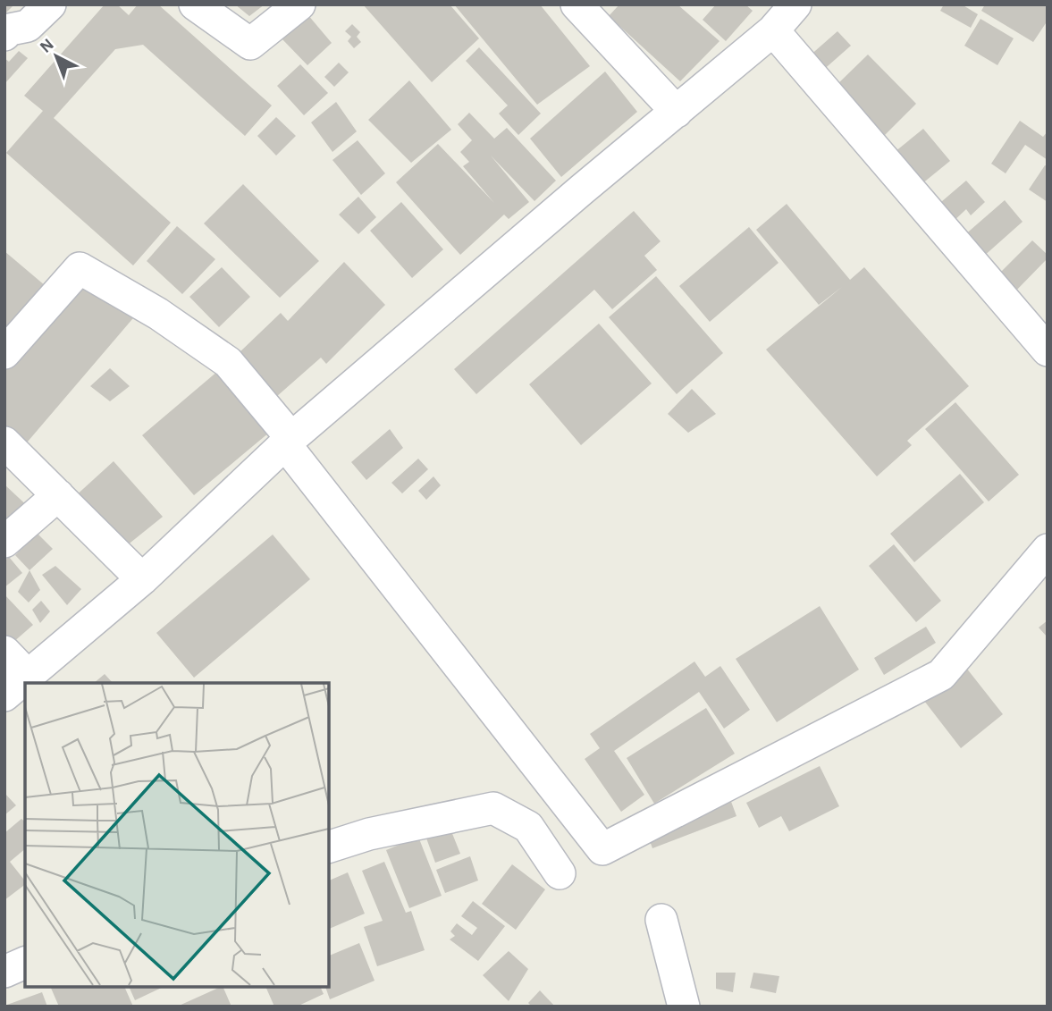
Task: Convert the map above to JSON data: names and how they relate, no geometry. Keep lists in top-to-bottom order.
{
  "north": "top left"
}
